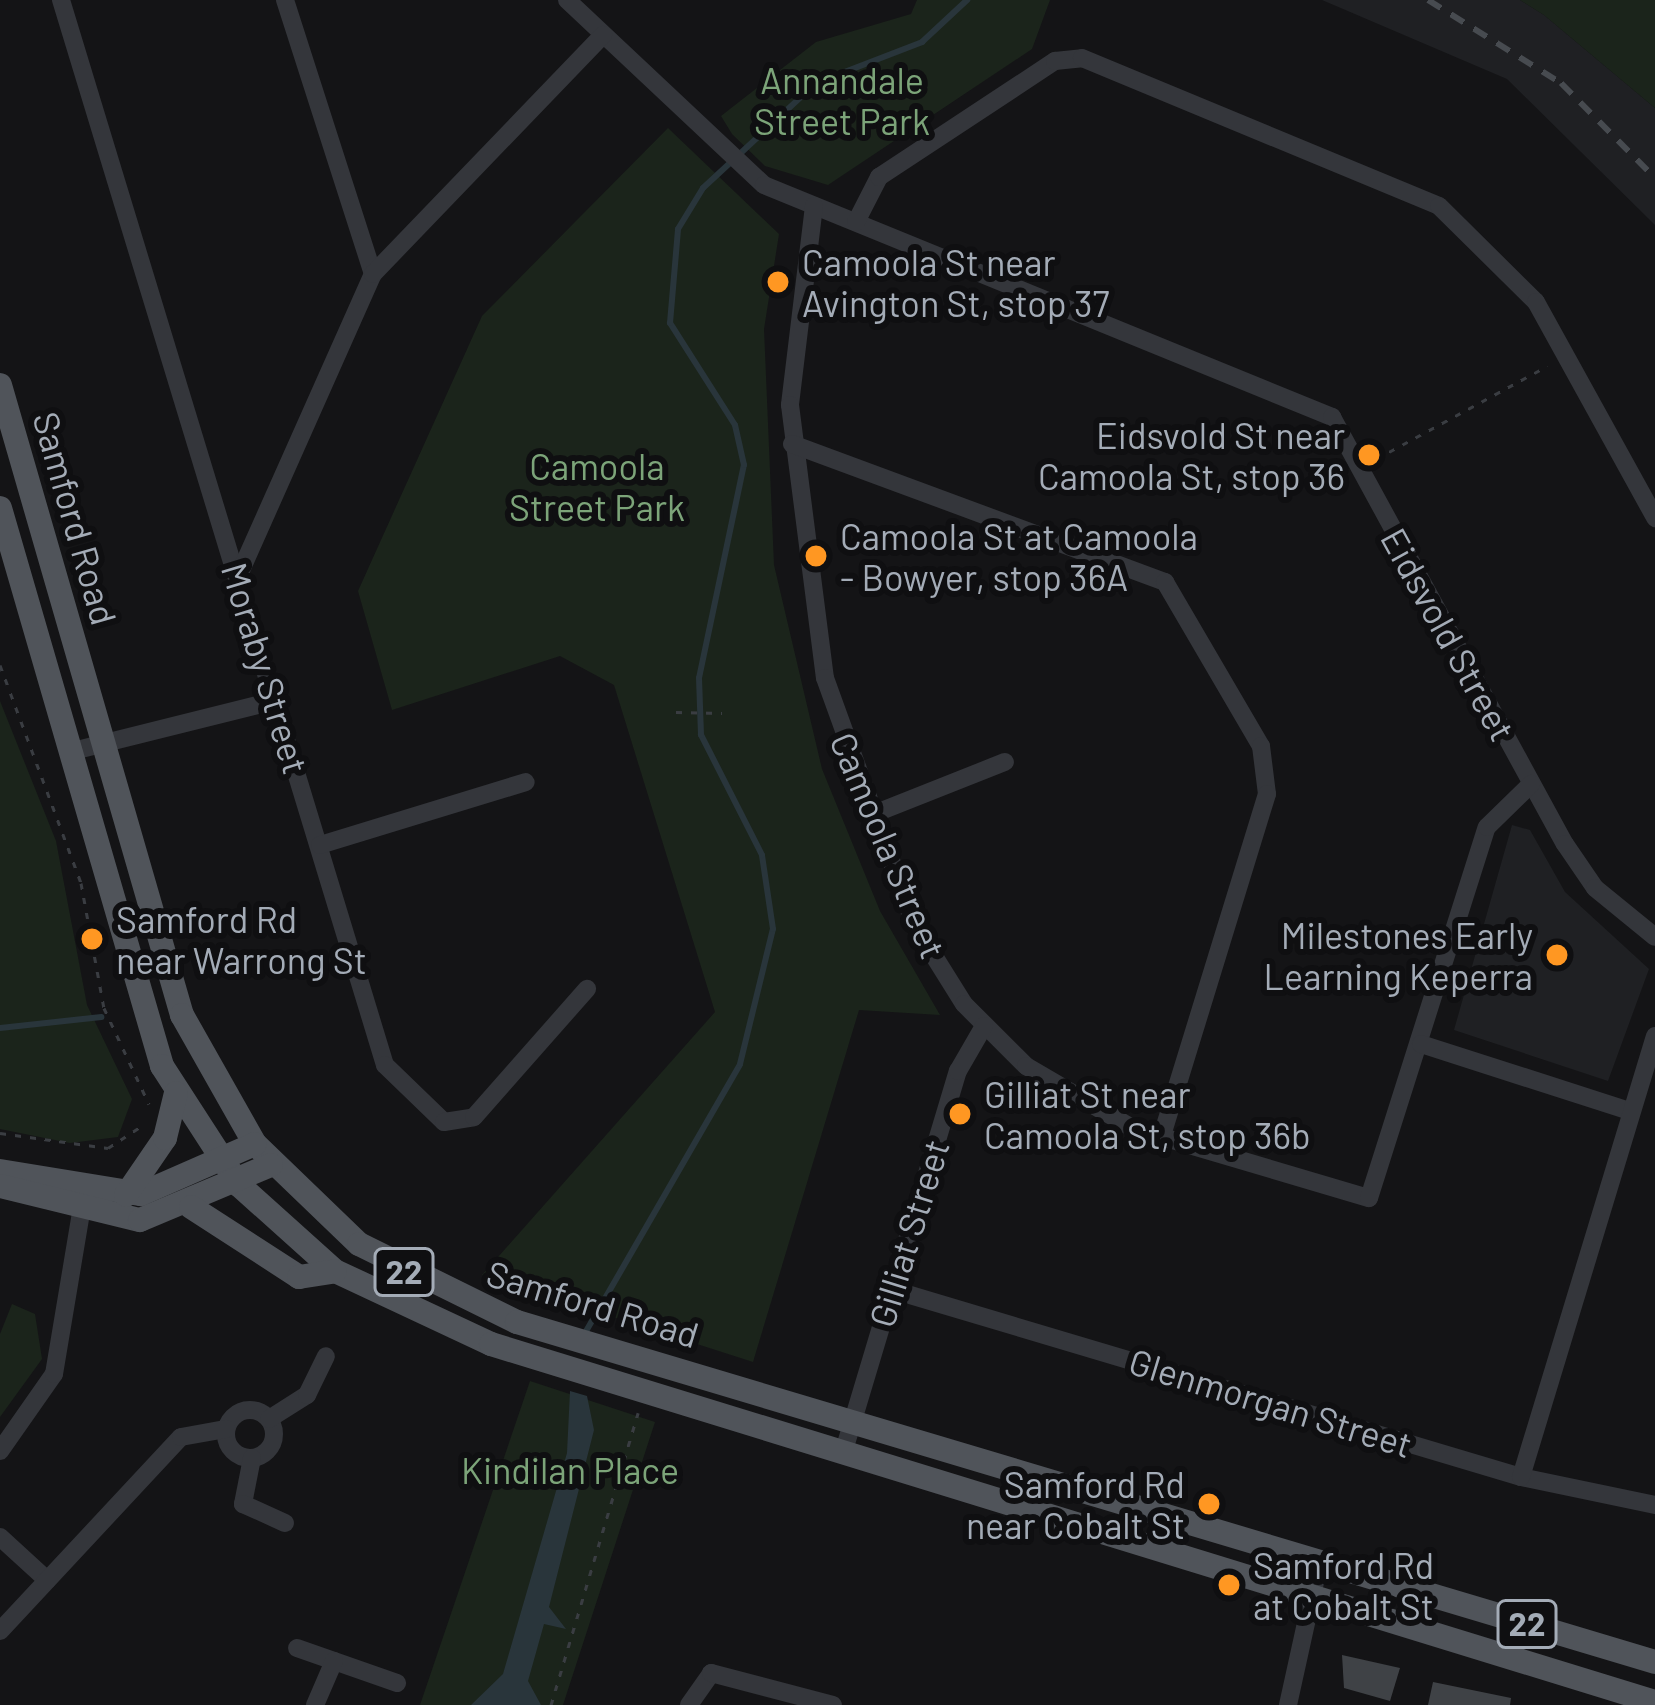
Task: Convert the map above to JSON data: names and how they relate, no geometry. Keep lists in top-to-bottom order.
{
  "streets": {
    "main road": ["Samford Road", "22"],
    "street": [
      "Eidsvold Street",
      "Moraby Street",
      "Camoola Street",
      "Gilliat Street",
      "Glenmorgan Street"
    ]
  },
  "crossings": [
    ["Samford Road", "Gilliat Street"],
    ["Eidsvold Street", "Camoola Street"],
    ["Camoola Street", "Gilliat Street"],
    ["Gilliat Street", "Glenmorgan Street"]
  ],
  "parks": ["Annandale Street Park", "Camoola Street Park", "Kindilan Place"],
  "places": [
    "Camoola St near Avington St, stop 37",
    "Eidsvold St near Camoola St, stop 36",
    "Camoola St at Camoola - Bowyer, stop 36A",
    "Samford Rd near Warrong St",
    "Milestones Early Learning Keperra",
    "Gilliat St near Camoola St, stop 36b",
    "Samford Rd near Cobalt St",
    "Samford Rd at Cobalt St"
  ]
}
